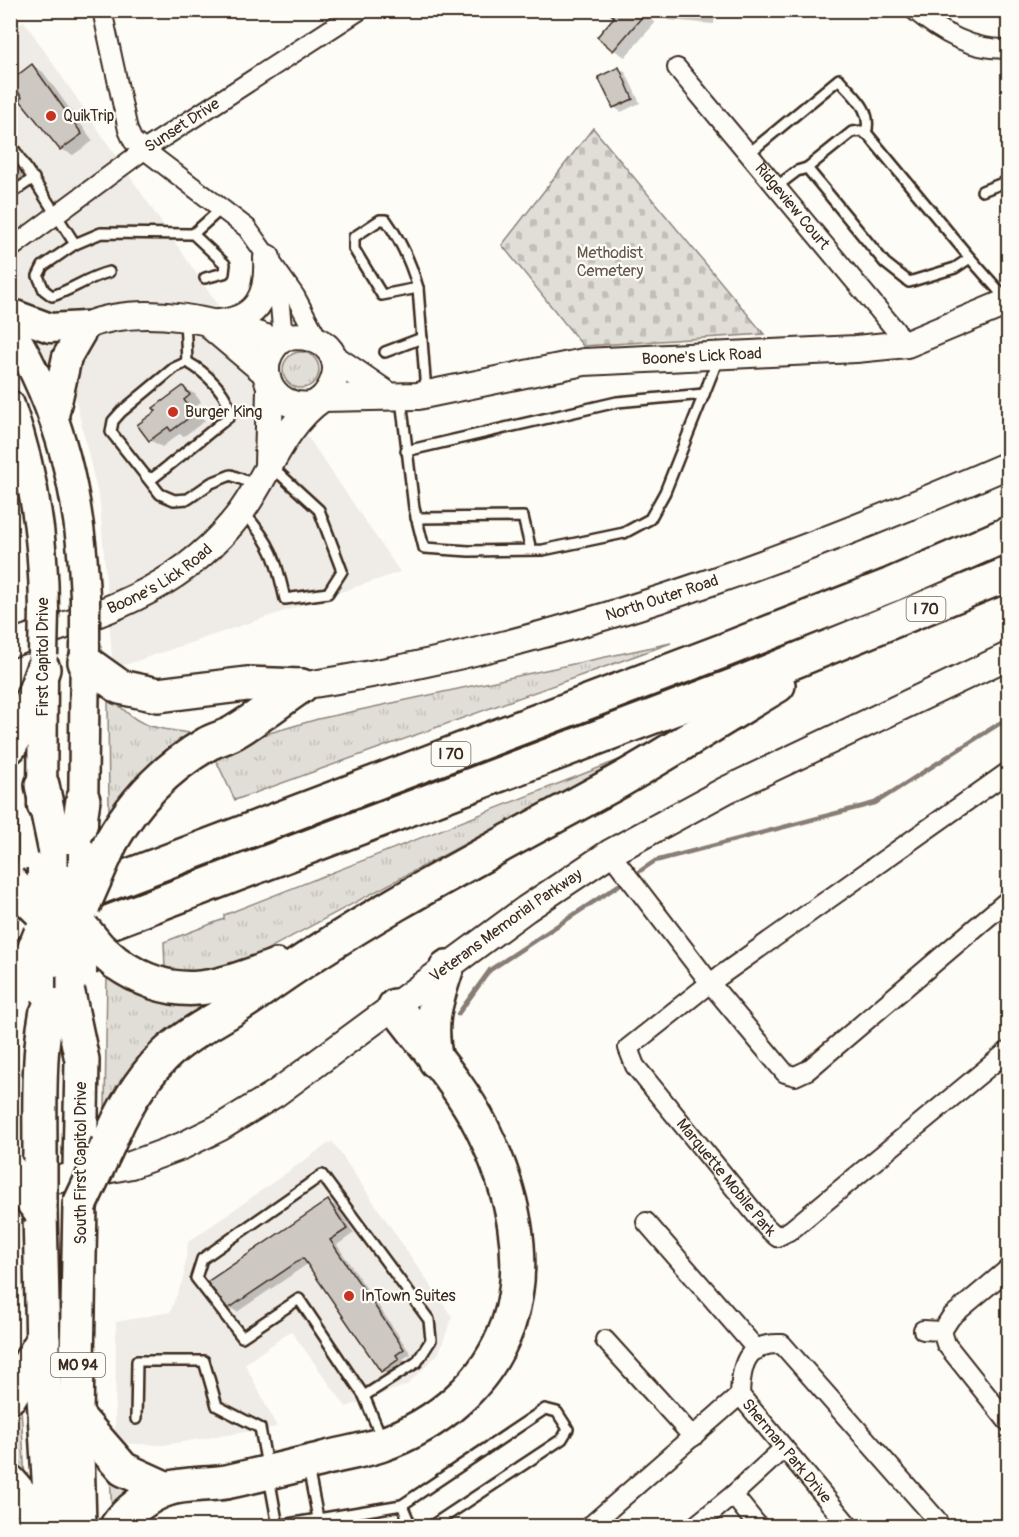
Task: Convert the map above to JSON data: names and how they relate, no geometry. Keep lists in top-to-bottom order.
{
  "streets": {
    "highway": ["I 70", "South First Capitol Drive", "MO 94"],
    "main road": ["First Capitol Drive"],
    "street": [
      "Sunset Drive",
      "Ridgeview Court",
      "Boone's Lick Road",
      "North Outer Road",
      "Veterans Memorial Parkway",
      "Marquette Mobile Park",
      "Sherman Park Drive"
    ]
  },
  "crossings": [
    ["Ridgeview Court", "Boone's Lick Road"],
    ["First Capitol Drive", "South First Capitol Drive"],
    ["South First Capitol Drive", "MO 94"]
  ],
  "parks": ["Methodist Cemetery"],
  "places": ["QuikTrip", "Burger King", "InTown Suites"]
}
